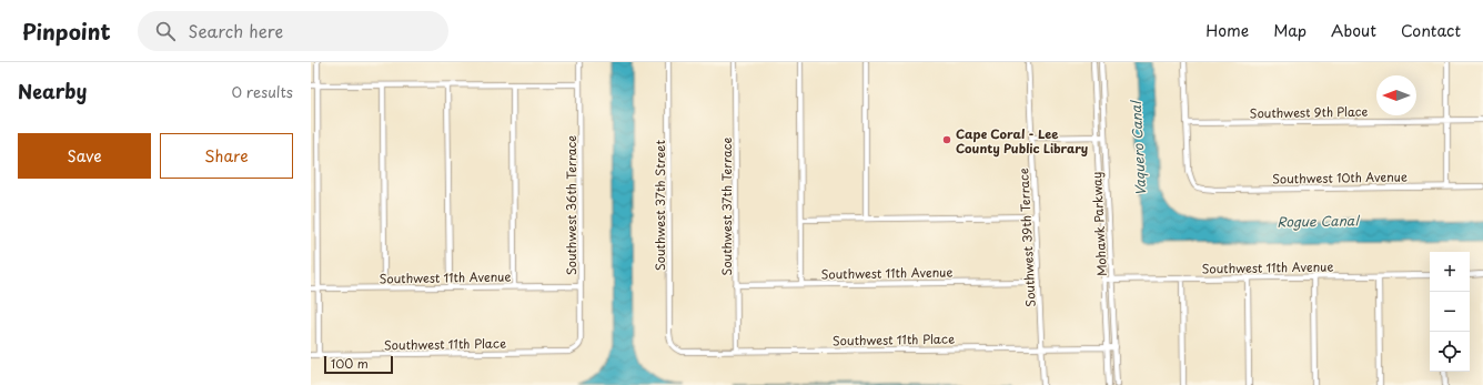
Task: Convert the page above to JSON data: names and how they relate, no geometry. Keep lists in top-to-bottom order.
{
  "streets": {
    "street": [
      "Southwest 9th Place",
      "Southwest 10th Avenue",
      "Southwest 36th Terrace",
      "Southwest 37th Street",
      "Southwest 37th Terrace",
      "Mohawk Parkway",
      "Southwest 39th Terrace",
      "Southwest 11th Avenue",
      "Southwest 11th Place"
    ]
  },
  "crossings": [
    ["Southwest 9th Place", "Southwest 10th Avenue"],
    ["Southwest 36th Terrace", "Southwest 11th Avenue"],
    ["Southwest 36th Terrace", "Southwest 11th Place"],
    ["Southwest 37th Street", "Southwest 11th Place"],
    ["Southwest 37th Terrace", "Southwest 11th Avenue"],
    ["Southwest 37th Terrace", "Southwest 11th Place"],
    ["Mohawk Parkway", "Southwest 11th Avenue"],
    ["Mohawk Parkway", "Southwest 11th Place"],
    ["Southwest 39th Terrace", "Southwest 11th Avenue"],
    ["Southwest 39th Terrace", "Southwest 11th Place"]
  ],
  "water": ["Vaquero Canal", "Rogue Canal"],
  "places": ["Cape Coral - Lee County Public Library"],
  "scale_bar": "100 m",
  "north": "left",
  "page": {
    "header": "Pinpoint",
    "search": "Search here",
    "nav": [
      "Home",
      "Map",
      "About",
      "Contact"
    ],
    "heading": ["Nearby", "0 results"],
    "buttons": ["Save", "Share"],
    "map_buttons": ["+", "−"],
    "scale": "100 m"
  }
}
